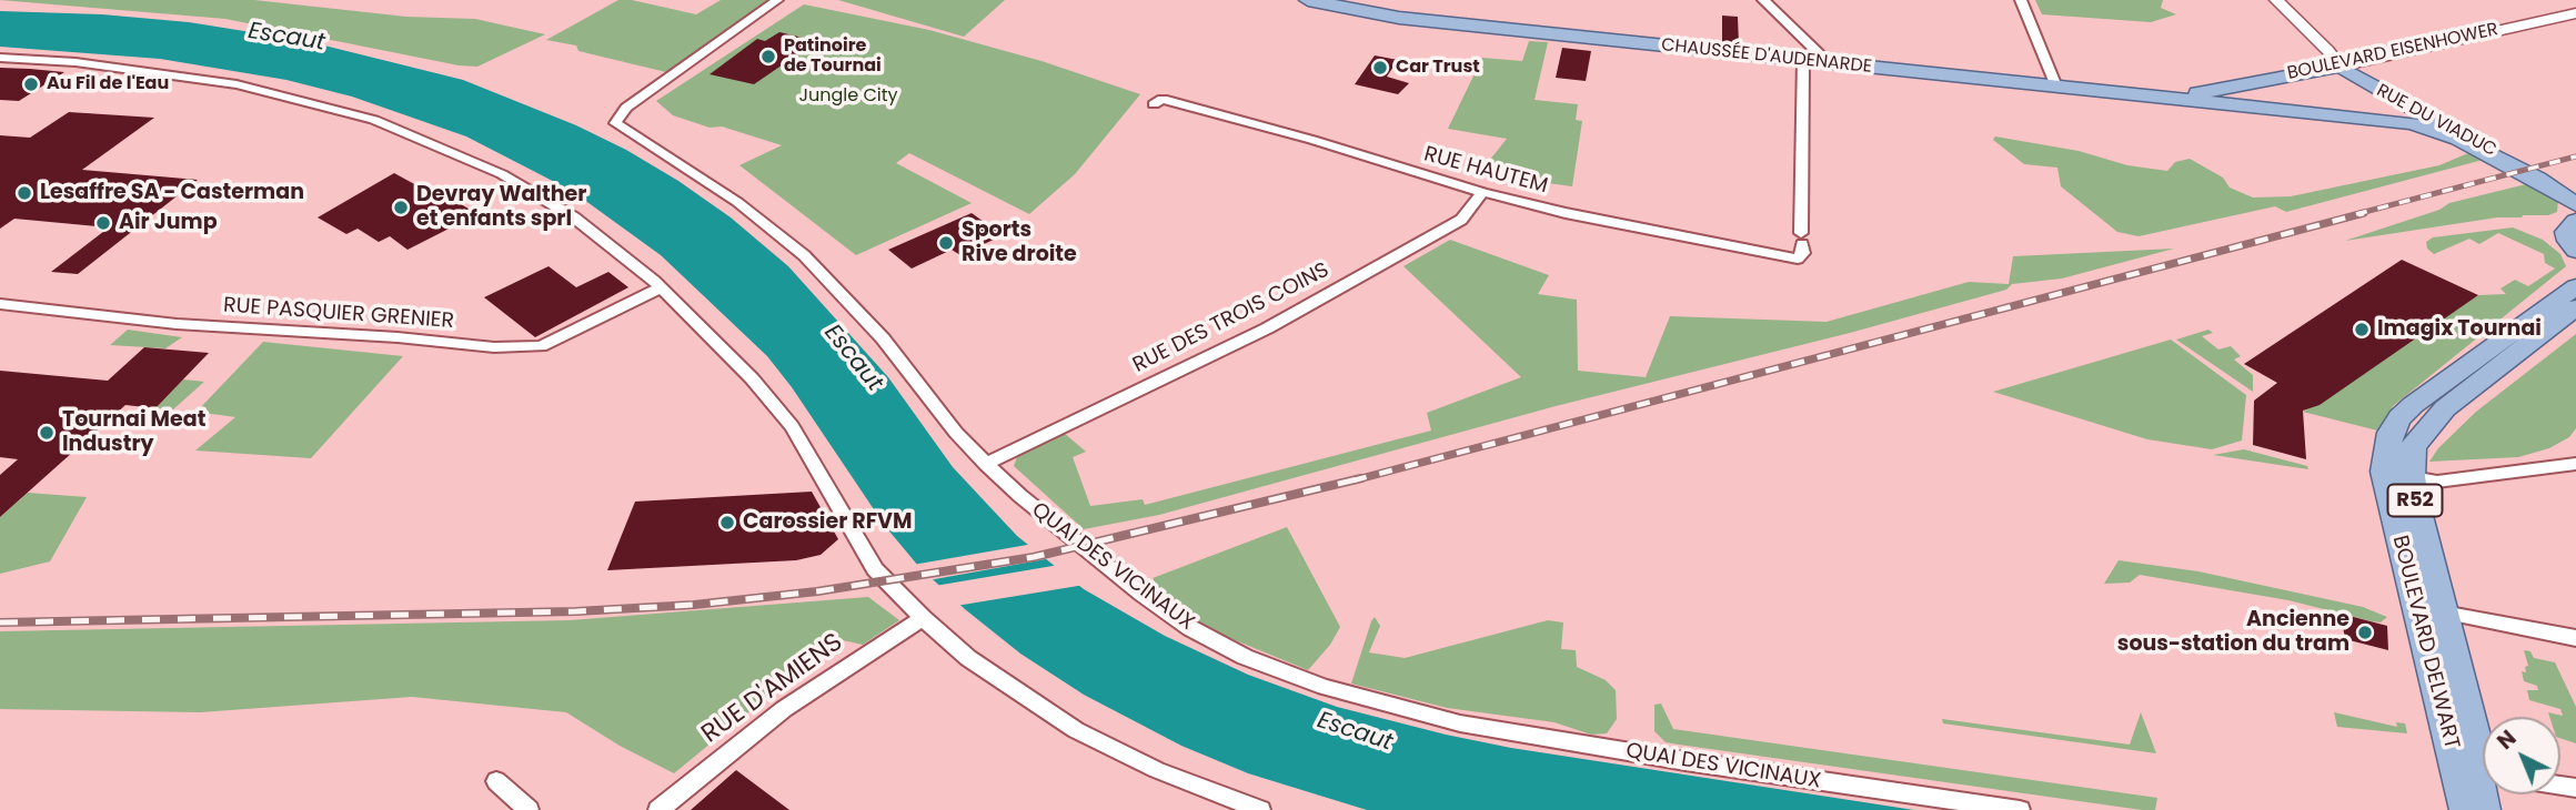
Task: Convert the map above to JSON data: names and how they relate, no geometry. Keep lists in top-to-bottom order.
{
  "streets": {
    "main road": [
      "BOULEVARD EISENHOWER",
      "CHAUSSÉE D'AUDENARDE",
      "RUE DU VIADUC",
      "R52",
      "BOULEVARD DELWART"
    ],
    "street": [
      "RUE HAUTEM",
      "RUE PASQUIER GRENIER",
      "RUE DES TROIS COINS",
      "QUAI DES VICINAUX",
      "RUE D'AMIENS"
    ]
  },
  "crossings": [
    ["BOULEVARD EISENHOWER", "CHAUSSÉE D'AUDENARDE"],
    ["BOULEVARD EISENHOWER", "RUE DU VIADUC"],
    ["CHAUSSÉE D'AUDENARDE", "RUE DU VIADUC"],
    ["CHAUSSÉE D'AUDENARDE", "RUE HAUTEM"],
    ["RUE HAUTEM", "RUE DES TROIS COINS"],
    ["RUE DES TROIS COINS", "QUAI DES VICINAUX"]
  ],
  "water": ["Escaut"],
  "parks": ["Jungle City"],
  "places": [
    "Patinoire de Tournai",
    "Car Trust",
    "Au Fil de l'Eau",
    "Lesaffre SA - Casterman",
    "Devray Walther et enfants sprl",
    "Air Jump",
    "Sports Rive droite",
    "Imagix Tournai",
    "Tournai Meat Industry",
    "Carossier RFVM",
    "Ancienne sous-station du tram"
  ],
  "north": "top left"
}
